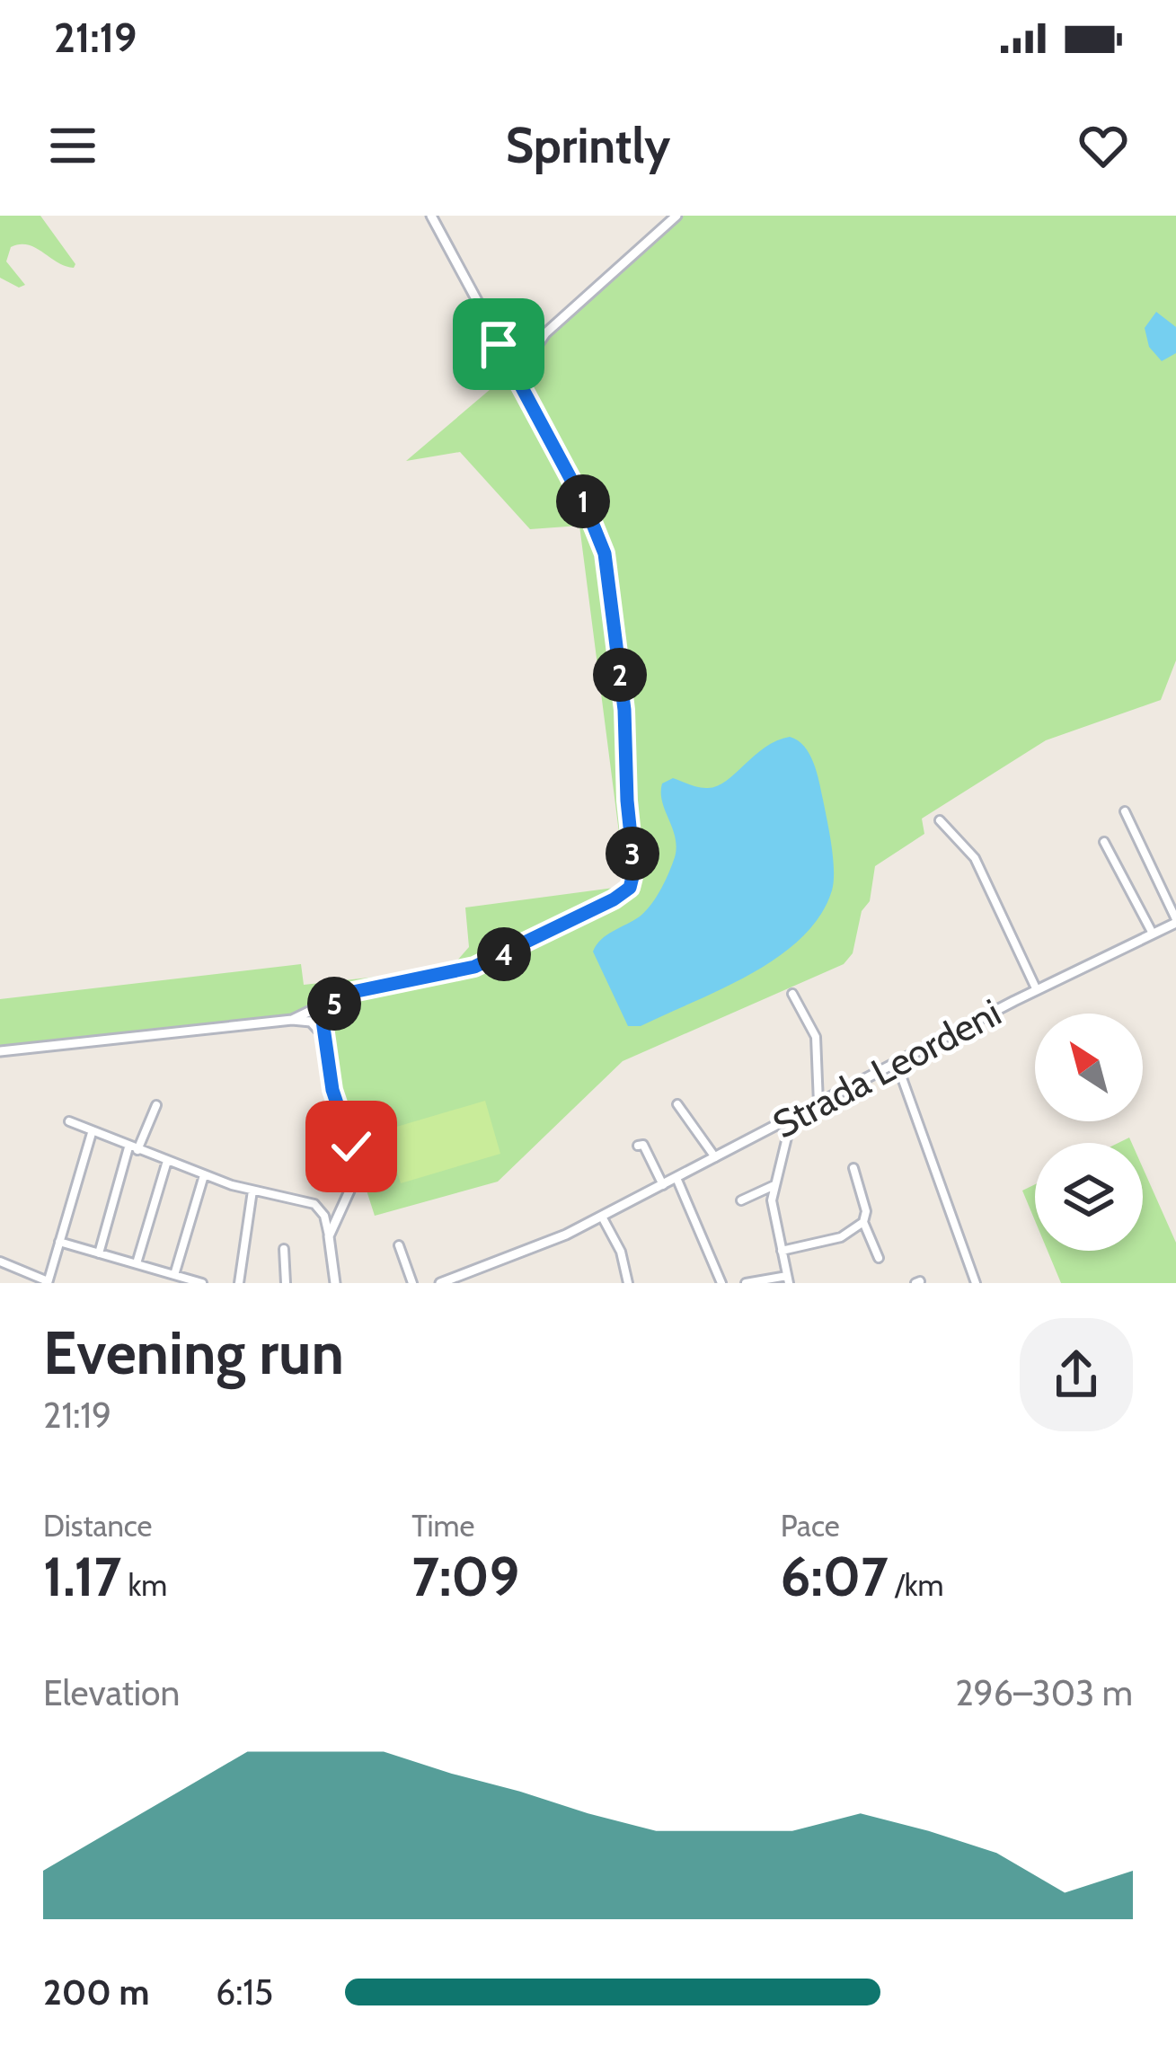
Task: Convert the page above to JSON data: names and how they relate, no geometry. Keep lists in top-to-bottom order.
{
  "streets": {
    "street": ["Strada Leordeni"]
  },
  "north": "top left",
  "page": {
    "status": "21:19",
    "header": "Sprintly",
    "pins": [
      "1",
      "2",
      "3",
      "4",
      "5"
    ],
    "heading": ["Evening run", "21:19"],
    "stats": [
      ["Distance", "1.17 km"],
      ["Time", "7:09"],
      ["Pace", "6:07 /km"]
    ],
    "chart": ["Elevation", "296–303 m"],
    "list": [
      {
        "name": "200 m",
        "note": "6:15"
      }
    ]
  }
}
